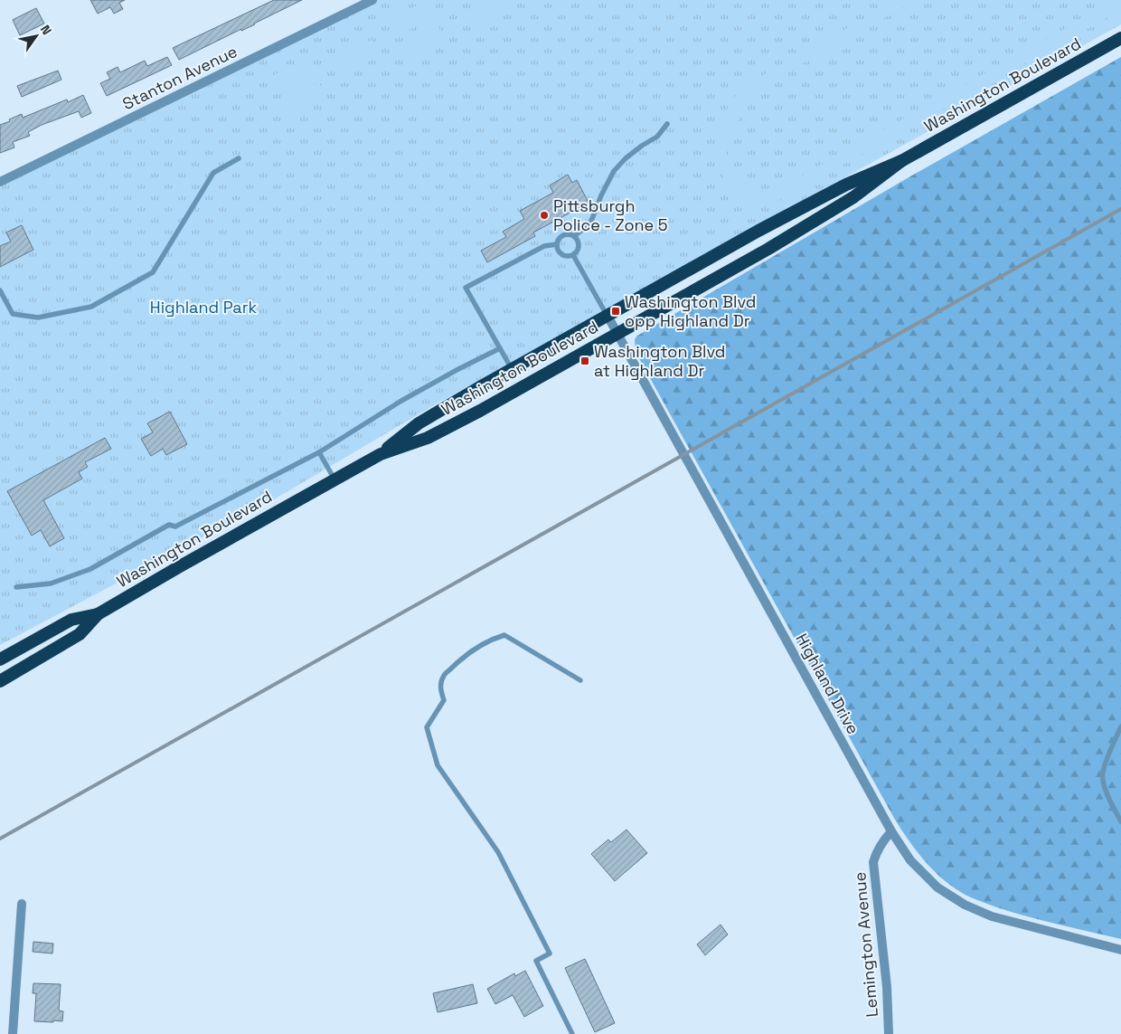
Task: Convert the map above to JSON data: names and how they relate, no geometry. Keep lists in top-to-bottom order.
{
  "streets": {
    "highway": ["Washington Boulevard"],
    "street": ["Stanton Avenue", "Highland Drive", "Lemington Avenue"]
  },
  "crossings": [
    ["Washington Boulevard", "Highland Drive"],
    ["Highland Drive", "Lemington Avenue"]
  ],
  "parks": ["Highland Park"],
  "places": {
    "other": ["Pittsburgh Police - Zone 5"],
    "transit": ["Washington Blvd opp Highland Dr", "Washington Blvd at Highland Dr"]
  },
  "north": "top right"
}
